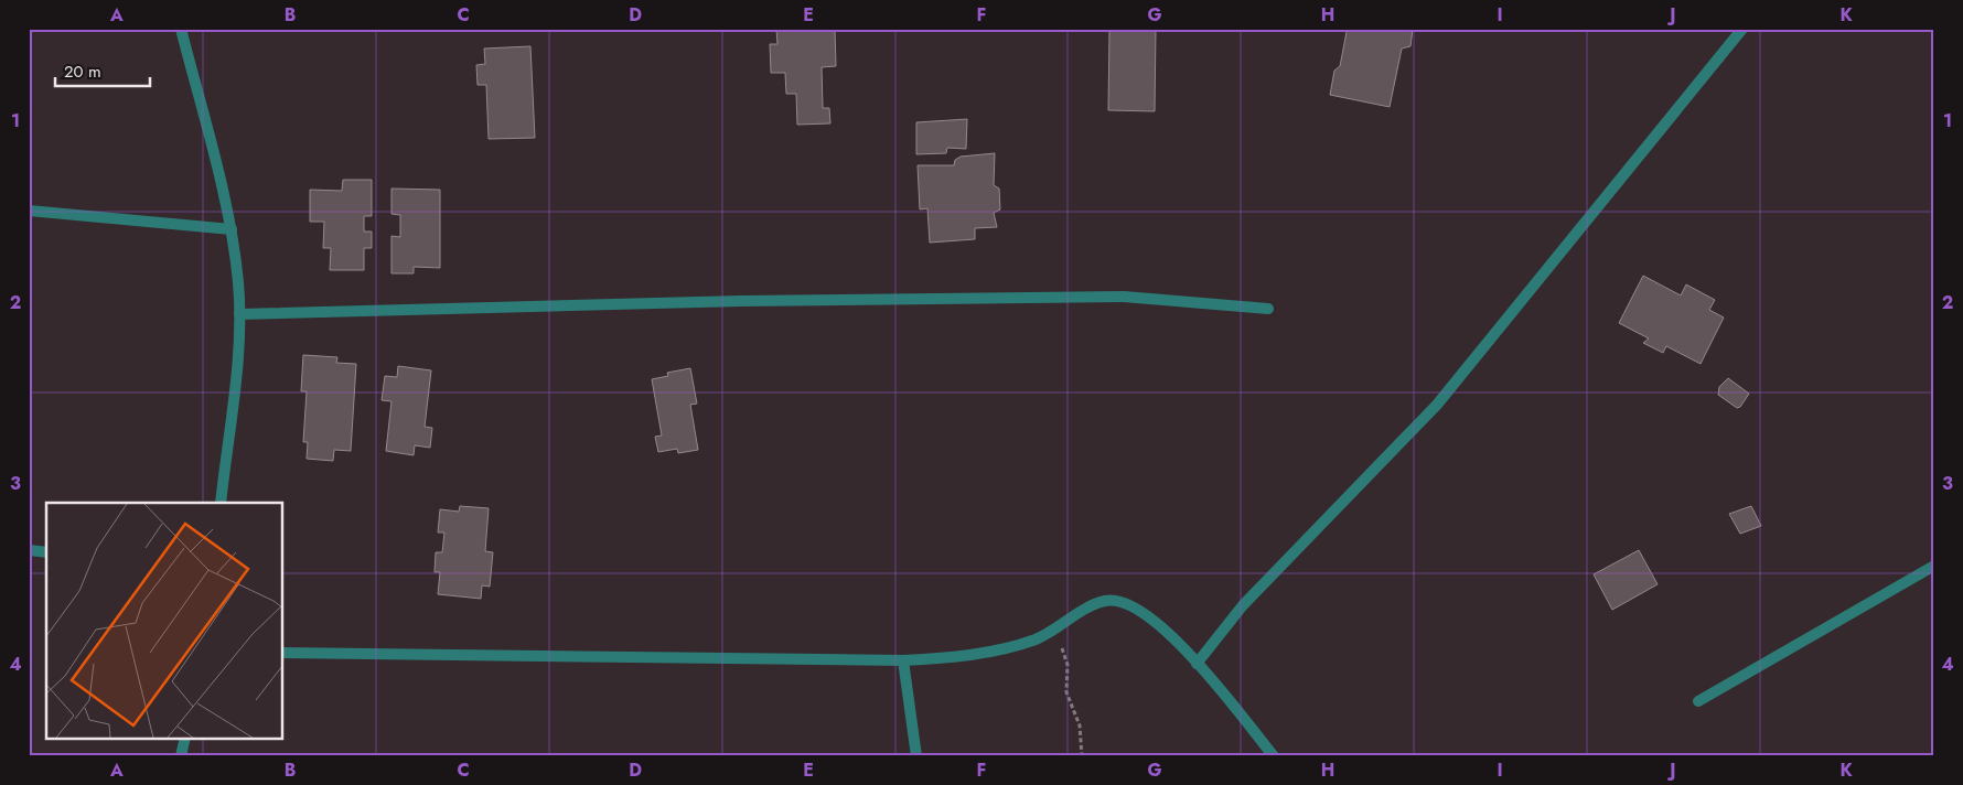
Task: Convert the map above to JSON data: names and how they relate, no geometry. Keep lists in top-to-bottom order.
{
  "scale_bar": "20 m",
  "grid": {
    "columns": [
      "A",
      "B",
      "C",
      "D",
      "E",
      "F",
      "G",
      "H",
      "I",
      "J",
      "K"
    ],
    "rows": [
      "1",
      "2",
      "3",
      "4"
    ]
  }
}
